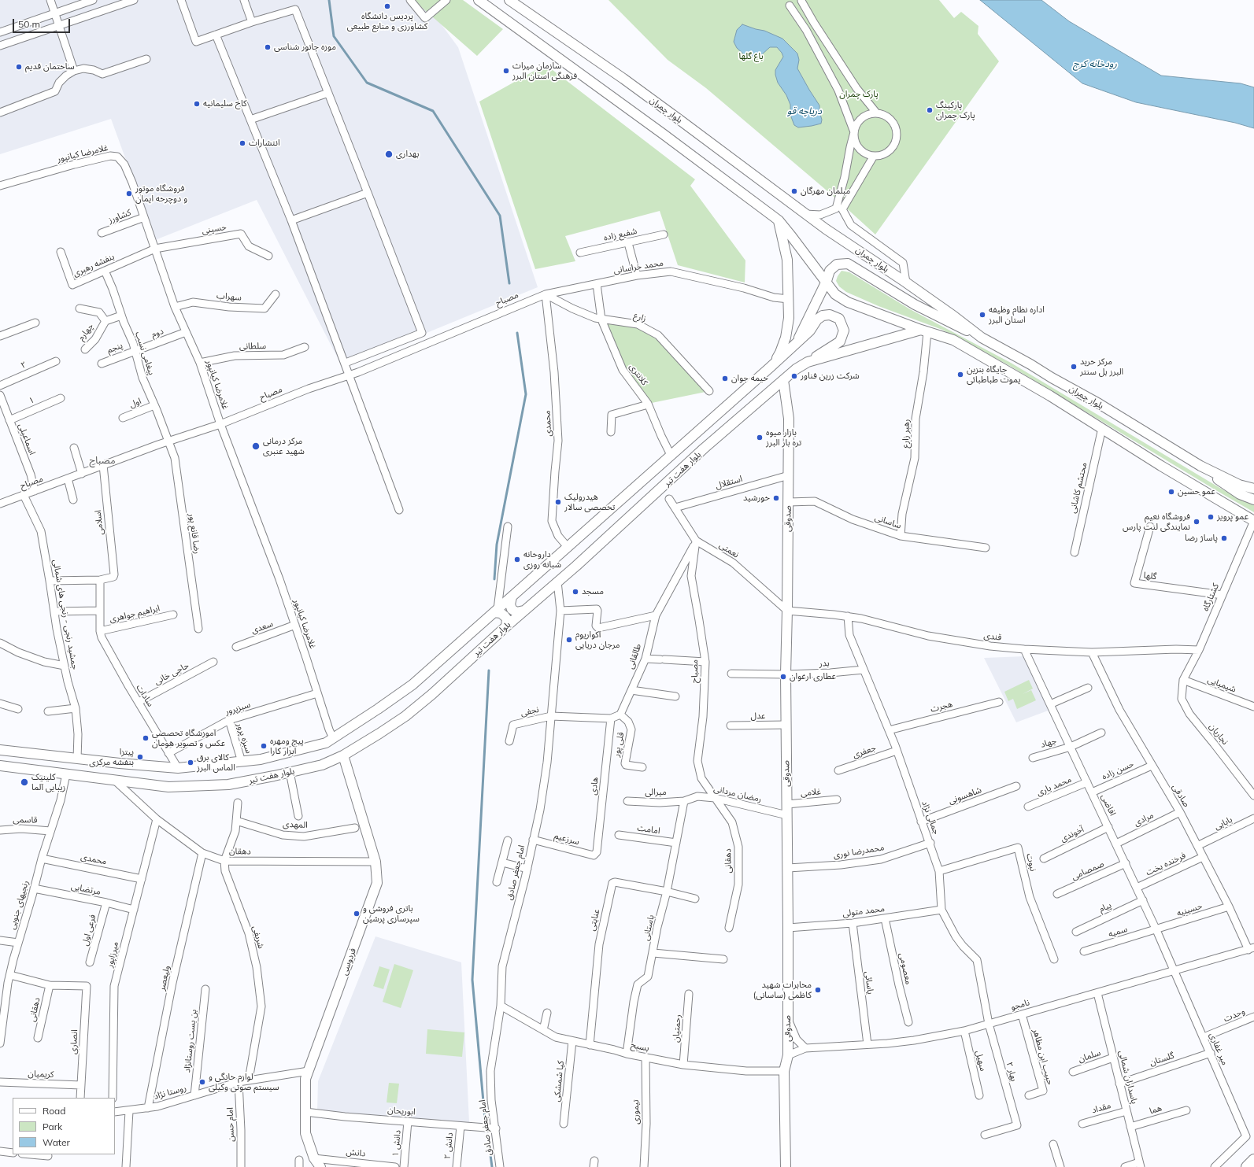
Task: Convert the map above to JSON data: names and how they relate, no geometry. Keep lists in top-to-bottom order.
{
  "streets": {
    "main road": [
      "بلوار چمران",
      "بلوار هفت تیر",
      "صدوقی",
      "فردوسی"
    ],
    "street": [
      "غلامرضا کیانپور",
      "کشاورز",
      "حسینی",
      "شفیع زاده",
      "بنفشه رهبری",
      "محمد خراسانی",
      "سهراب",
      "مصباح",
      "زارع",
      "چهارم",
      "دوم",
      "سلطانی",
      "پنجم",
      "پیغامی نسب",
      "۲",
      "کلانتری",
      "۱",
      "اول",
      "محمدی",
      "رهبر زارع",
      "اسماعیلی",
      "استقلال",
      "محتشم کاشانی",
      "ساسانی",
      "اسلامی",
      "رضا قانع پور",
      "نعمتی",
      "گلها",
      "کشتارگاه",
      "ابراهیم جواهری",
      "جمشید رنجی - رنجی های شمالی",
      "سعدی",
      "قندی",
      "طالقانی",
      "بدر",
      "حاجی خانی",
      "شیمیایی",
      "سادات",
      "هجرت",
      "سبزپرور",
      "نجفی",
      "عدل",
      "نجاریان",
      "سبزه پرور",
      "جهاد",
      "قلی پور",
      "جعفری",
      "حسن زاده",
      "هادی",
      "محمد یاری",
      "میرالی",
      "غلامی",
      "رمضان مردانی",
      "شاهسونی",
      "صادقی",
      "افاضی",
      "جمالی نژاد",
      "مرادی",
      "قاسمی",
      "بابایی",
      "المهدی",
      "امامت",
      "آخوندی",
      "سرزعیم",
      "دهقان",
      "محمدرضا نوری",
      "دهقانی",
      "نبوت",
      "فرخنده بخت",
      "صمصامی",
      "امام جعفر صادق",
      "مرتضایی",
      "رنجیهای جنوبی",
      "پیام",
      "حسینیه",
      "محمد متولی",
      "عنایتی",
      "باستانی",
      "فرعی اول",
      "سمیه",
      "شریفی",
      "میرزاپور",
      "معصومی",
      "ولیعصر",
      "یاسائی",
      "نامجو",
      "وحدت",
      "رحمتیان",
      "بن بست روستانژاد",
      "انصاری",
      "بسیح",
      "میر غفاری",
      "سلمان",
      "حبیب ابن مظاهر",
      "گلستان",
      "سهیل",
      "بهار ۲",
      "کریمیان",
      "پاسداران شمالی",
      "کیا شمشکی",
      "روستا نژاد",
      "مقداد",
      "هما",
      "ابوریحان",
      "تیموری",
      "امام حسن",
      "دانش ۱",
      "دانش ۲",
      "دانش"
    ]
  },
  "crossings": [
    ["بلوار چمران", "رهبر زارع"],
    ["بلوار چمران", "بلوار هفت تیر"],
    ["بلوار چمران", "محتشم کاشانی"],
    ["بلوار چمران", "کشتارگاه"],
    ["غلامرضا کیانپور", "کشاورز"],
    ["غلامرضا کیانپور", "حسینی"],
    ["غلامرضا کیانپور", "بنفشه رهبری"],
    ["غلامرضا کیانپور", "سهراب"],
    ["غلامرضا کیانپور", "مصباح"],
    ["غلامرضا کیانپور", "دوم"],
    ["غلامرضا کیانپور", "سلطانی"],
    ["غلامرضا کیانپور", "بلوار هفت تیر"],
    ["غلامرضا کیانپور", "سعدی"],
    ["غلامرضا کیانپور", "سبزپرور"],
    ["حسینی", "بنفشه رهبری"],
    ["بنفشه رهبری", "پیغامی نسب"],
    ["محمد خراسانی", "مصباح"],
    ["محمد خراسانی", "زارع"],
    ["محمد خراسانی", "کلانتری"],
    ["محمد خراسانی", "محمدی"],
    ["محمد خراسانی", "بلوار هفت تیر"],
    ["مصباح", "زارع"],
    ["مصباح", "پیغامی نسب"],
    ["مصباح", "محمدی"],
    ["مصباح", "اسماعیلی"],
    ["مصباح", "اسلامی"],
    ["مصباح", "رضا قانع پور"],
    ["مصباح", "نعمتی"],
    ["مصباح", "جمشید رنجی - رنجی های شمالی"],
    ["مصباح", "طالقانی"],
    ["مصباح", "رمضان مردانی"],
    ["مصباح", "دهقانی"],
    ["زارع", "کلانتری"],
    ["زارع", "محمدی"],
    ["دوم", "پنجم"],
    ["دوم", "پیغامی نسب"],
    ["پنجم", "پیغامی نسب"],
    ["پیغامی نسب", "اول"],
    ["پیغامی نسب", "رضا قانع پور"],
    ["کلانتری", "بلوار هفت تیر"],
    ["۱", "اسماعیلی"],
    ["محمدی", "بلوار هفت تیر"],
    ["محمدی", "رنجیهای جنوبی"],
    ["محمدی", "میرزاپور"],
    ["رهبر زارع", "بلوار هفت تیر"],
    ["رهبر زارع", "ساسانی"],
    ["بلوار هفت تیر", "صدوقی"],
    ["بلوار هفت تیر", "جمشید رنجی - رنجی های شمالی"],
    ["بلوار هفت تیر", "سادات"],
    ["بلوار هفت تیر", "سبزه پرور"],
    ["بلوار هفت تیر", "دهقان"],
    ["بلوار هفت تیر", "امام جعفر صادق"],
    ["بلوار هفت تیر", "رنجیهای جنوبی"],
    ["بلوار هفت تیر", "فردوسی"],
    ["استقلال", "صدوقی"],
    ["استقلال", "نعمتی"],
    ["صدوقی", "ساسانی"],
    ["صدوقی", "نعمتی"],
    ["صدوقی", "قندی"],
    ["صدوقی", "بدر"],
    ["صدوقی", "عدل"],
    ["صدوقی", "غلامی"],
    ["صدوقی", "رمضان مردانی"],
    ["صدوقی", "محمدرضا نوری"],
    ["صدوقی", "محمد متولی"],
    ["صدوقی", "نامجو"],
    ["صدوقی", "بسیح"],
    ["نعمتی", "قندی"],
    ["نعمتی", "طالقانی"],
    ["گلها", "کشتارگاه"],
    ["کشتارگاه", "قندی"],
    ["کشتارگاه", "شیمیایی"],
    ["کشتارگاه", "نجاریان"],
    ["ابراهیم جواهری", "سادات"],
    ["قندی", "صادقی"],
    ["قندی", "افاضی"],
    ["قندی", "جمالی نژاد"],
    ["طالقانی", "قلی پور"],
    ["بدر", "جمالی نژاد"],
    ["حاجی خانی", "سادات"],
    ["شیمیایی", "نجاریان"],
    ["سادات", "سبزپرور"],
    ["هجرت", "جمالی نژاد"],
    ["سبزپرور", "سبزه پرور"],
    ["نجفی", "امام جعفر صادق"],
    ["جهاد", "افاضی"],
    ["جعفری", "جمالی نژاد"],
    ["حسن زاده", "صادقی"],
    ["حسن زاده", "افاضی"],
    ["هادی", "سرزعیم"],
    ["محمد یاری", "افاضی"],
    ["میرالی", "رمضان مردانی"],
    ["میرالی", "باستانی"],
    ["رمضان مردانی", "دهقانی"],
    ["رمضان مردانی", "باستانی"],
    ["شاهسونی", "جمالی نژاد"],
    ["صادقی", "مرادی"],
    ["صادقی", "فرخنده بخت"],
    ["صادقی", "حسینیه"],
    ["صادقی", "نامجو"],
    ["افاضی", "مرادی"],
    ["افاضی", "آخوندی"],
    ["افاضی", "فرخنده بخت"],
    ["افاضی", "صمصامی"],
    ["افاضی", "پیام"],
    ["افاضی", "حسینیه"],
    ["افاضی", "سمیه"],
    ["افاضی", "نامجو"],
    ["افاضی", "میر غفاری"],
    ["جمالی نژاد", "محمدرضا نوری"],
    ["جمالی نژاد", "نبوت"],
    ["جمالی نژاد", "محمد متولی"],
    ["جمالی نژاد", "نامجو"],
    ["جمالی نژاد", "بهار ۲"],
    ["قاسمی", "رنجیهای جنوبی"],
    ["امامت", "باستانی"],
    ["سرزعیم", "امام جعفر صادق"],
    ["دهقان", "شریفی"],
    ["دهقان", "میرزاپور"],
    ["دهقان", "فردوسی"],
    ["دهقان", "ولیعصر"],
    ["دهقانی", "انصاری"],
    ["امام جعفر صادق", "بسیح"],
    ["امام جعفر صادق", "ابوریحان"],
    ["مرتضایی", "رنجیهای جنوبی"],
    ["مرتضایی", "فرعی اول"],
    ["مرتضایی", "میرزاپور"],
    ["حسینیه", "سمیه"],
    ["محمد متولی", "معصومی"],
    ["محمد متولی", "یاسائی"],
    ["عنایتی", "باستانی"],
    ["عنایتی", "بسیح"],
    ["باستانی", "بسیح"],
    ["شریفی", "روستا نژاد"],
    ["فردوسی", "روستا نژاد"],
    ["فردوسی", "ابوریحان"],
    ["فردوسی", "دانش"],
    ["ولیعصر", "روستا نژاد"],
    ["یاسائی", "نامجو"],
    ["نامجو", "میر غفاری"],
    ["نامجو", "حبیب ابن مظاهر"],
    ["نامجو", "سهیل"],
    ["نامجو", "بهار ۲"],
    ["نامجو", "پاسداران شمالی"],
    ["وحدت", "میر غفاری"],
    ["رحمتیان", "بسیح"],
    ["بن بست روستانژاد", "روستا نژاد"],
    ["انصاری", "کریمیان"],
    ["بسیح", "کیا شمشکی"],
    ["بسیح", "تیموری"],
    ["میر غفاری", "گلستان"],
    ["سلمان", "پاسداران شمالی"],
    ["گلستان", "پاسداران شمالی"],
    ["پاسداران شمالی", "مقداد"],
    ["پاسداران شمالی", "هما"],
    ["روستا نژاد", "امام حسن"],
    ["ابوریحان", "دانش ۱"],
    ["ابوریحان", "دانش ۲"]
  ],
  "districts": ["مصباح"],
  "water": ["رودخانه کرج", "دریاچه قو"],
  "parks": ["باغ گلها", "پارک چمران"],
  "places": [
    "پردیس دانشگاه کشاورزی و منابع طبیعی",
    "موزه جانور شناسی",
    "ساختمان قدیم",
    "سازمان میراث فرهنگی استان البرز",
    "کاخ سلیمانیه",
    "پارکینگ پارک چمران",
    "انتشارات",
    "بهداری",
    "مبلمان مهرگان",
    "فروشگاه موتور و دوچرخه ایمان",
    "اداره نظام وظیفه استان البرز",
    "مرکز خرید البرز بل سنتر",
    "جایگاه بنزین یموت طباطبائی",
    "شرکت زرین فناور",
    "خیمه جوان",
    "بازار میوه تره بار البرز",
    "مرکز درمانی شهید عنبری",
    "عمو حسین",
    "خورشید",
    "هیدرولیک تخصصی سالار",
    "عمو پرویز",
    "فروشگاه نعیم نمایندگی لنت پارس",
    "پاساژ رضا",
    "داروخانه شبانه روزی",
    "مسجد",
    "آکواریوم مرجان دریایی",
    "عطاری ارغوان",
    "آموزشگاه تخصصی عکس و تصویر هومان",
    "پیچ ومهره ابزار کارا",
    "پیتزا بنفشه مرکزی",
    "کالای برق الماس البرز",
    "کلینیک زیبایی آلما",
    "باتری فروشی و سپرسازی پرشین",
    "مخابرات شهید کاظمی (ساسانی)",
    "لوازم خانگی و سیستم صوتی وکیلی"
  ],
  "legend": ["Road", "Park", "Water"],
  "scale_bar": "50 m"
}
